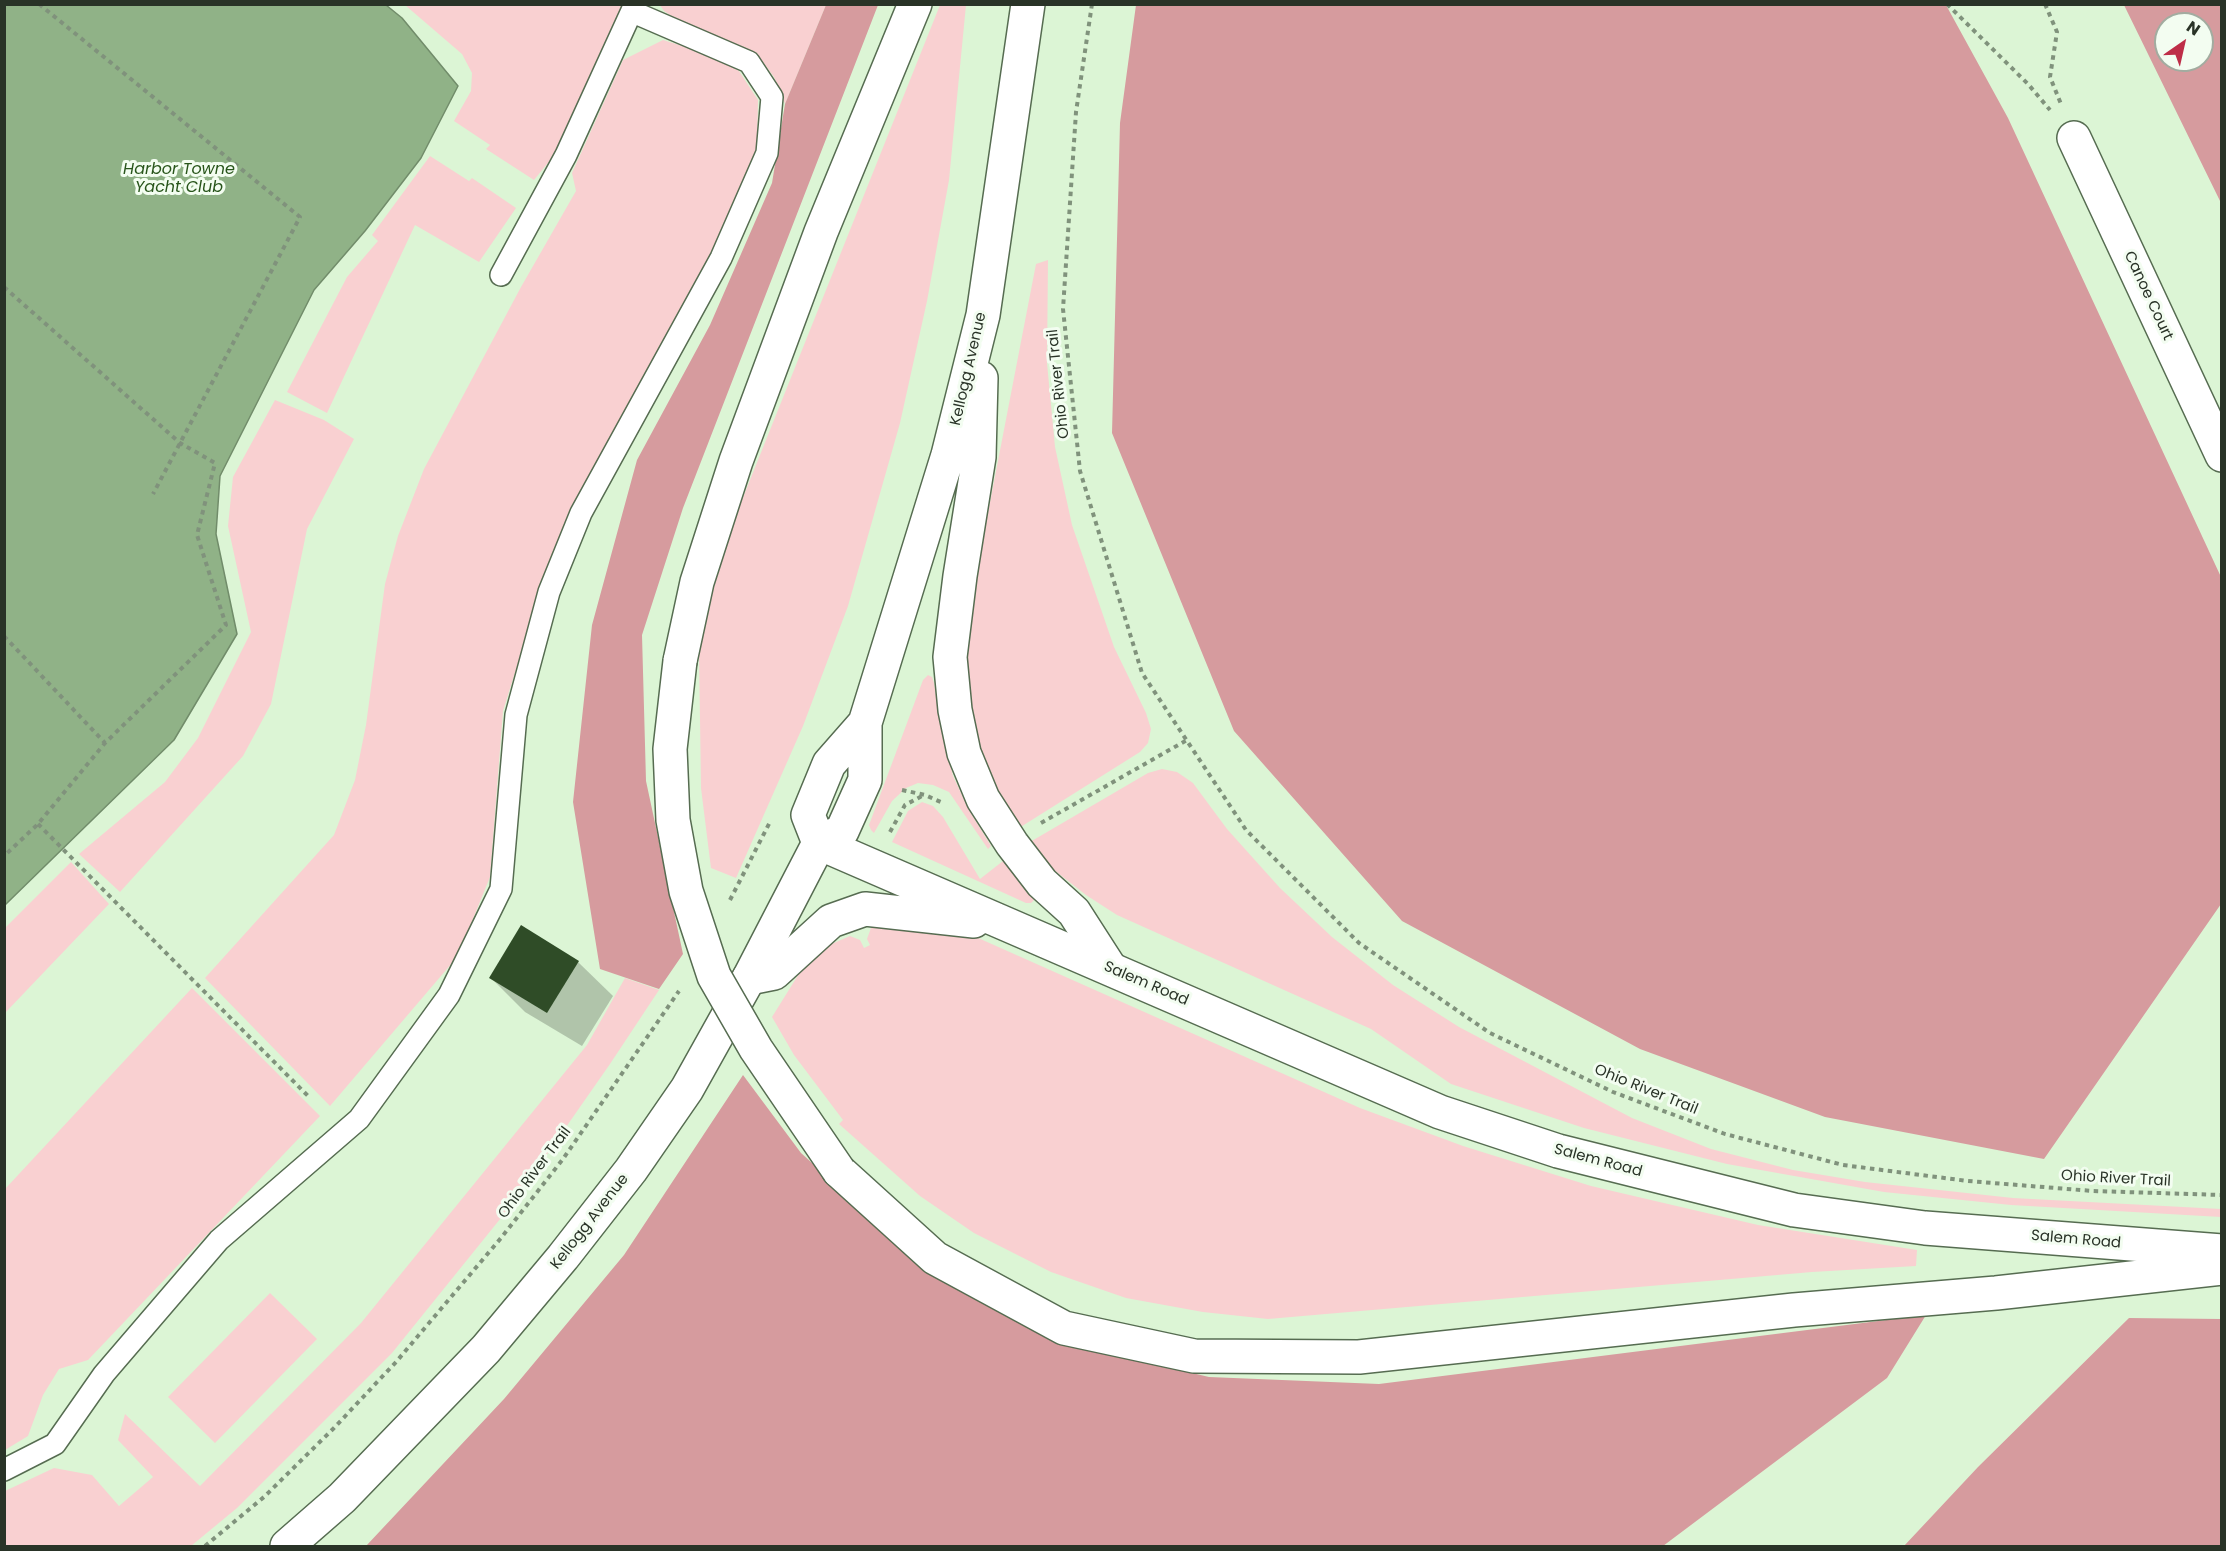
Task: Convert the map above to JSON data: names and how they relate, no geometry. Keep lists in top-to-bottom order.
{
  "streets": {
    "main road": ["Canoe Court", "Kellogg Avenue", "Salem Road"],
    "path": ["Ohio River Trail"]
  },
  "crossings": [
    ["Kellogg Avenue", "Salem Road"]
  ],
  "water": ["Harbor Towne Yacht Club"],
  "north": "top right"
}
